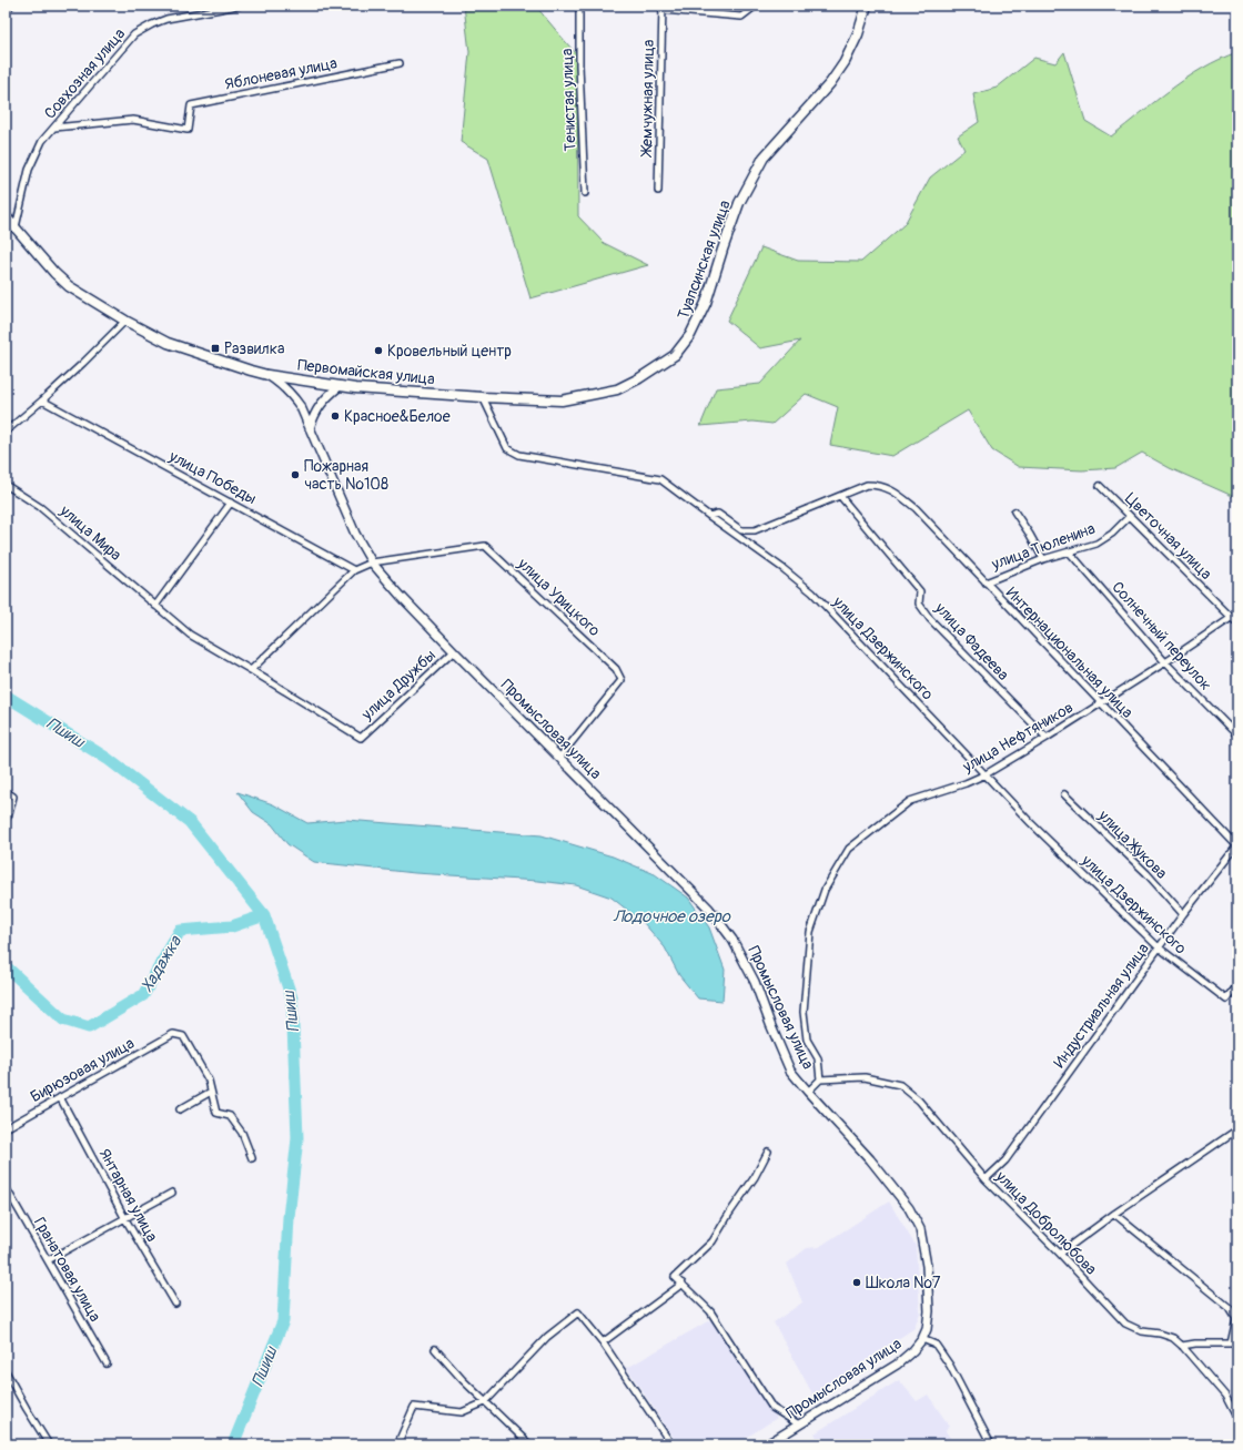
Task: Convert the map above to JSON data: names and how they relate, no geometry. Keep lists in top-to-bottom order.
{
  "streets": {
    "main road": ["Туапсинская улица", "Первомайская улица", "Промысловая улица"],
    "street": [
      "Совхозная улица",
      "Яблоневая улица",
      "Жемчужная улица",
      "Тенистая улица",
      "улица Победы",
      "улица Мира",
      "Цветочная улица",
      "улица Тюленина",
      "улица Урицкого",
      "Солнечный переулок",
      "улица Фадеева",
      "улица Дзержинского",
      "Интернациональная улица",
      "улица Дружбы",
      "улица Нефтяников",
      "улица Жукова",
      "Индустриальная улица",
      "Бирюзовая улица",
      "Янтарная улица",
      "улица Добролюбова",
      "Гранатовая улица"
    ]
  },
  "crossings": [
    ["Совхозная улица", "Яблоневая улица"],
    ["Совхозная улица", "Первомайская улица"],
    ["Туапсинская улица", "Первомайская улица"],
    ["Туапсинская улица", "улица Дзержинского"],
    ["Первомайская улица", "улица Дзержинского"],
    ["Первомайская улица", "Промысловая улица"],
    ["улица Мира", "улица Дружбы"],
    ["Цветочная улица", "улица Тюленина"],
    ["Цветочная улица", "улица Нефтяников"],
    ["улица Тюленина", "Солнечный переулок"],
    ["улица Тюленина", "Интернациональная улица"],
    ["улица Урицкого", "Промысловая улица"],
    ["Солнечный переулок", "улица Нефтяников"],
    ["улица Фадеева", "Интернациональная улица"],
    ["улица Фадеева", "улица Нефтяников"],
    ["улица Дзержинского", "улица Нефтяников"],
    ["улица Дзержинского", "Индустриальная улица"],
    ["Интернациональная улица", "улица Нефтяников"],
    ["Интернациональная улица", "Индустриальная улица"],
    ["улица Дружбы", "Промысловая улица"],
    ["улица Нефтяников", "улица Добролюбова"],
    ["улица Жукова", "Индустриальная улица"],
    ["Индустриальная улица", "улица Добролюбова"],
    ["Бирюзовая улица", "Янтарная улица"]
  ],
  "water": ["Пшиш", "Лодочное озеро", "Хадажка"],
  "places": {
    "transit": ["Развилка"],
    "other": [
      "Кровельный центр",
      "Красное&Белое",
      "Пожарная часть №108",
      "Школа №7"
    ]
  }
}
